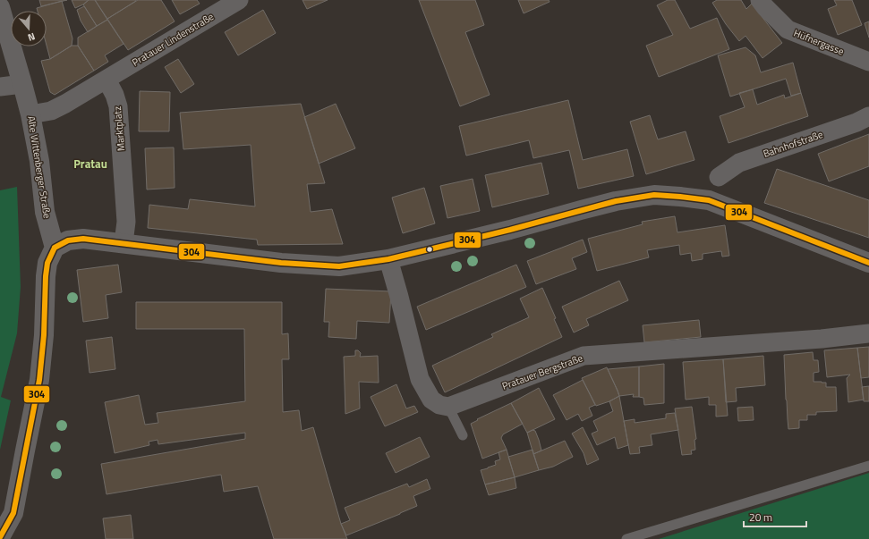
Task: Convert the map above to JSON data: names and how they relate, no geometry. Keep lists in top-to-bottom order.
{
  "streets": {
    "street": [
      "Pratauer Lindenstraße",
      "Hüfnergasse",
      "Marktplatz",
      "Bahnhofstraße",
      "Alte Wittenberger Straße",
      "Pratauer Bergstraße"
    ]
  },
  "crossings": [
    ["Pratauer Lindenstraße", "Marktplatz"]
  ],
  "districts": ["Pratau"],
  "lines": ["transit line 304"],
  "scale_bar": "20 m",
  "north": "bottom"
}
